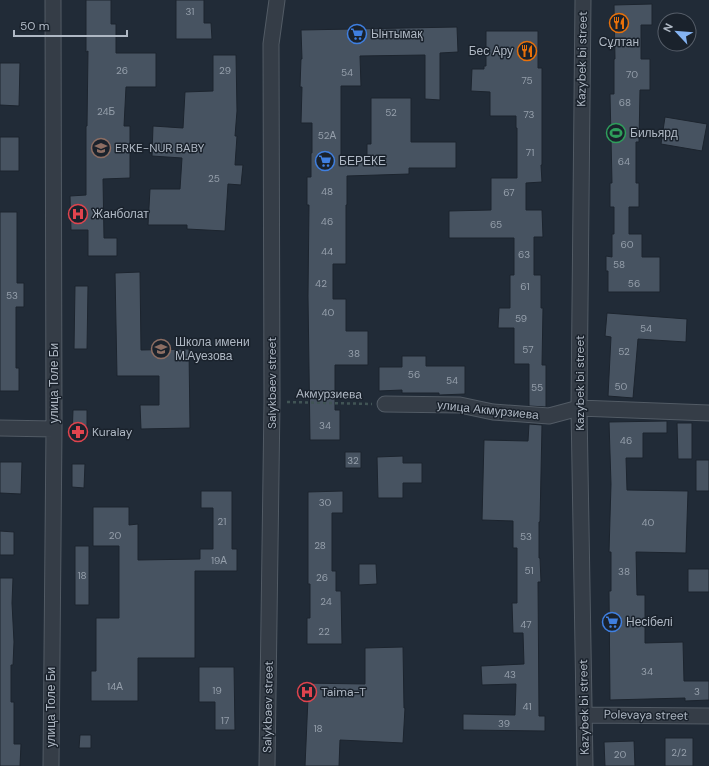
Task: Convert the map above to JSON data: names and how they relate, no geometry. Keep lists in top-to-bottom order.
{
  "streets": {
    "street": [
      "Kazybek bi street",
      "улица Толе Би",
      "Salykbaev street",
      "улица Акмурзиева",
      "Polevaya street"
    ],
    "path": ["Акмурзиева"]
  },
  "crossings": [
    ["Kazybek bi street", "улица Акмурзиева"],
    ["Kazybek bi street", "Polevaya street"],
    ["Salykbaev street", "Акмурзиева"],
    ["Акмурзиева", "улица Акмурзиева"]
  ],
  "places": {
    "restaurant": ["Сұлтан", "Бес Ару"],
    "supermarket": ["Ынтымақ", "БЕРЕКЕ", "Несібелі"],
    "sports": ["Бильярд"],
    "school or university": ["ERKE-NUR BABY", "Школа имени М.Ауезова"],
    "hospital": ["Жанболат", "Taima-T"],
    "pharmacy": ["Kuralay"]
  },
  "house_numbers": [
    "31",
    "26",
    "29",
    "54",
    "70",
    "75",
    "68",
    "24Б",
    "52",
    "73",
    "52А",
    "71",
    "64",
    "25",
    "48",
    "67",
    "46",
    "65",
    "60",
    "44",
    "63",
    "58",
    "42",
    "56",
    "61",
    "53",
    "40",
    "59",
    "54",
    "57",
    "52",
    "38",
    "56",
    "54",
    "50",
    "55",
    "34",
    "46",
    "32",
    "30",
    "21",
    "40",
    "20",
    "53",
    "28",
    "19А",
    "51",
    "38",
    "18",
    "26",
    "24",
    "47",
    "22",
    "34",
    "43",
    "14А",
    "19",
    "3",
    "41",
    "17",
    "39",
    "18",
    "2/2",
    "20"
  ],
  "scale_bar": "50 m",
  "north": "top left"
}
